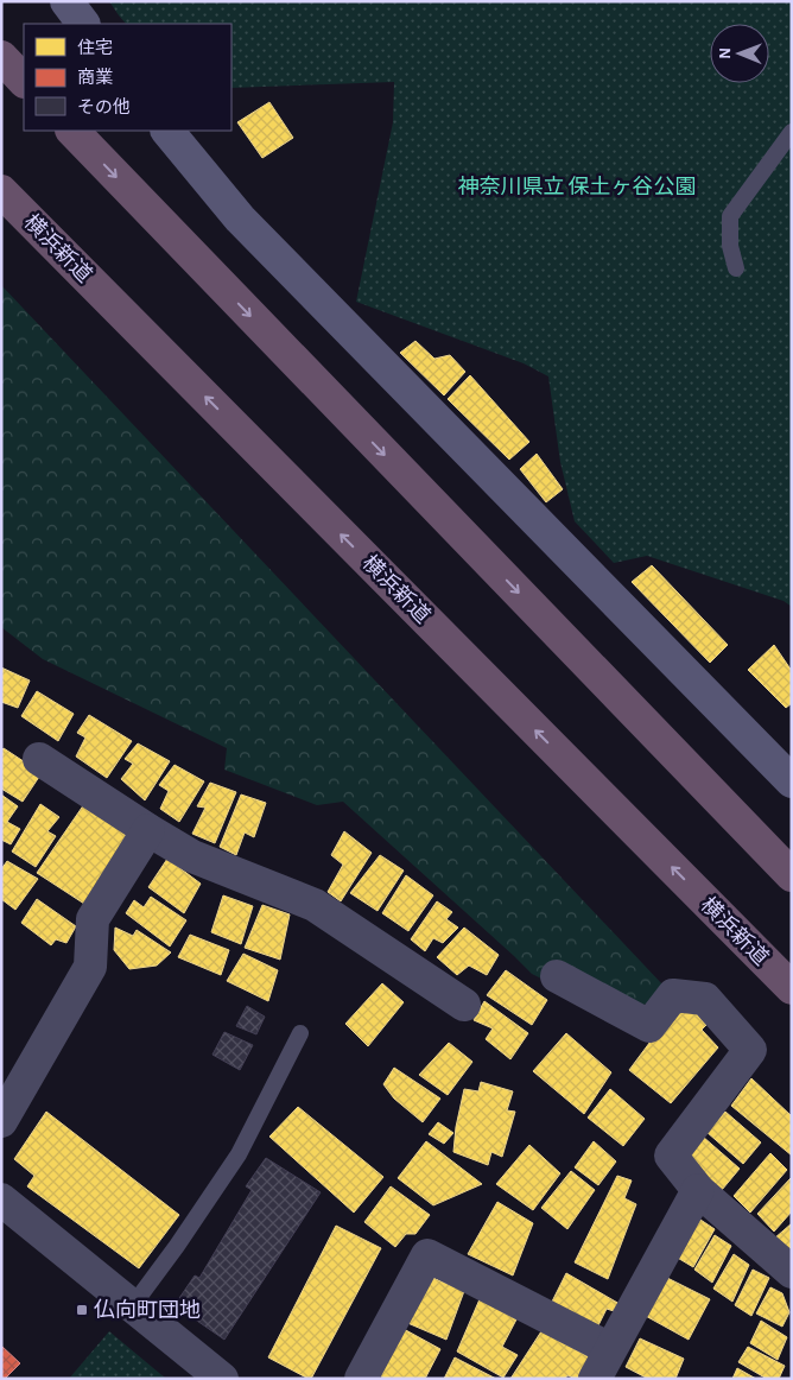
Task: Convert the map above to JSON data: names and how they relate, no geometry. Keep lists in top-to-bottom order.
{
  "streets": {
    "highway": ["横浜新道"]
  },
  "parks": ["神奈川県立 保土ヶ谷公園"],
  "places": {
    "transit": ["仏向町団地"]
  },
  "legend": ["住宅", "商業", "その他"],
  "north": "left"
}
